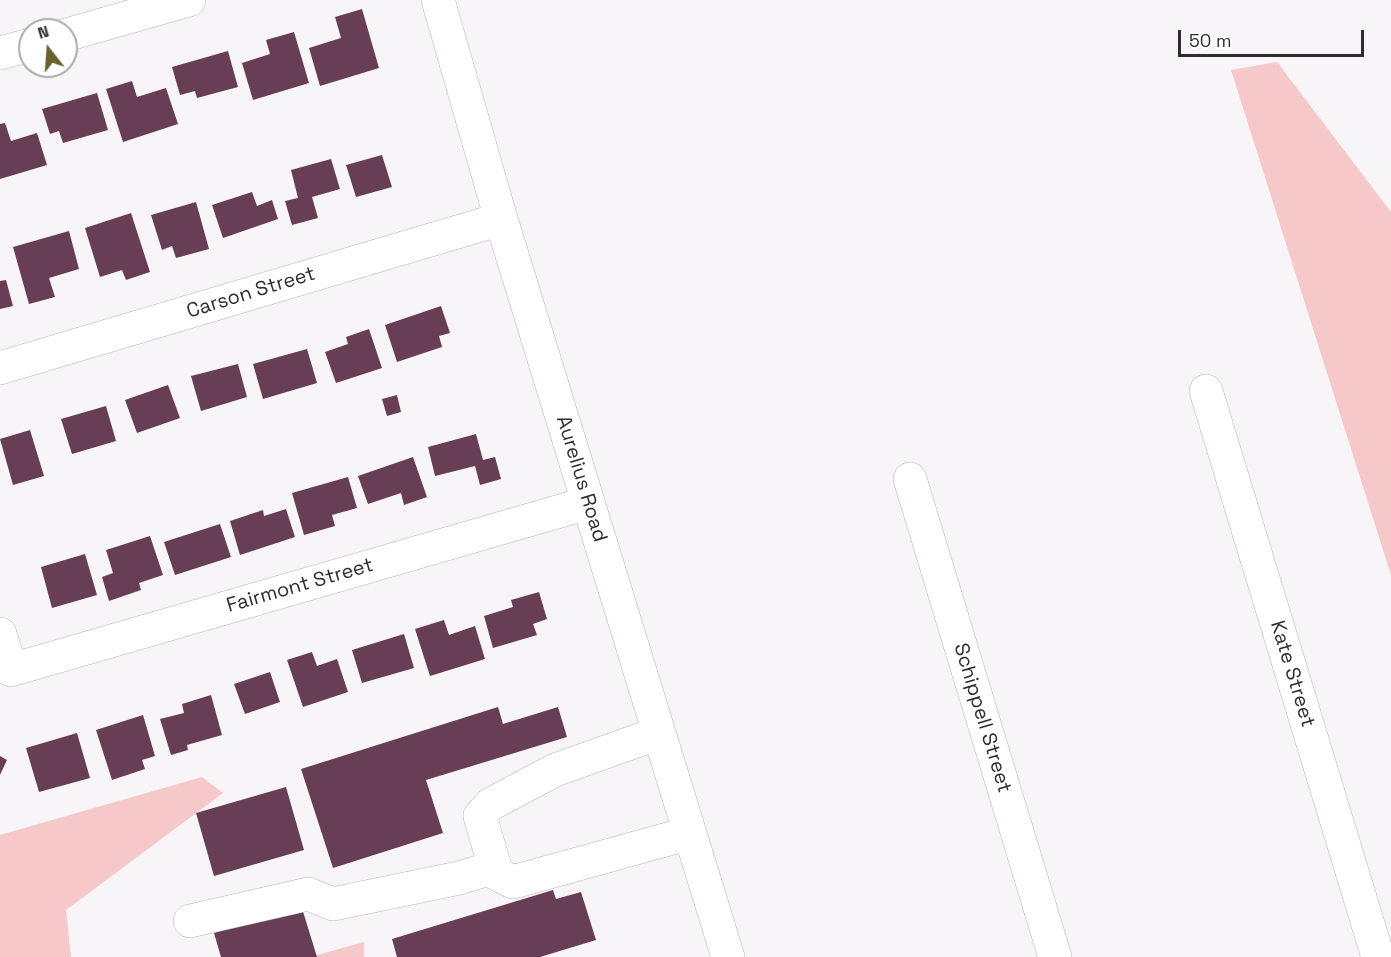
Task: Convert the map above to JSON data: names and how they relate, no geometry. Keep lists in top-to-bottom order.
{
  "streets": {
    "street": [
      "Carson Street",
      "Aurelius Road",
      "Fairmont Street",
      "Kate Street",
      "Schippell Street"
    ]
  },
  "crossings": [
    ["Carson Street", "Aurelius Road"],
    ["Aurelius Road", "Fairmont Street"]
  ],
  "scale_bar": "50 m",
  "north": "top"
}
